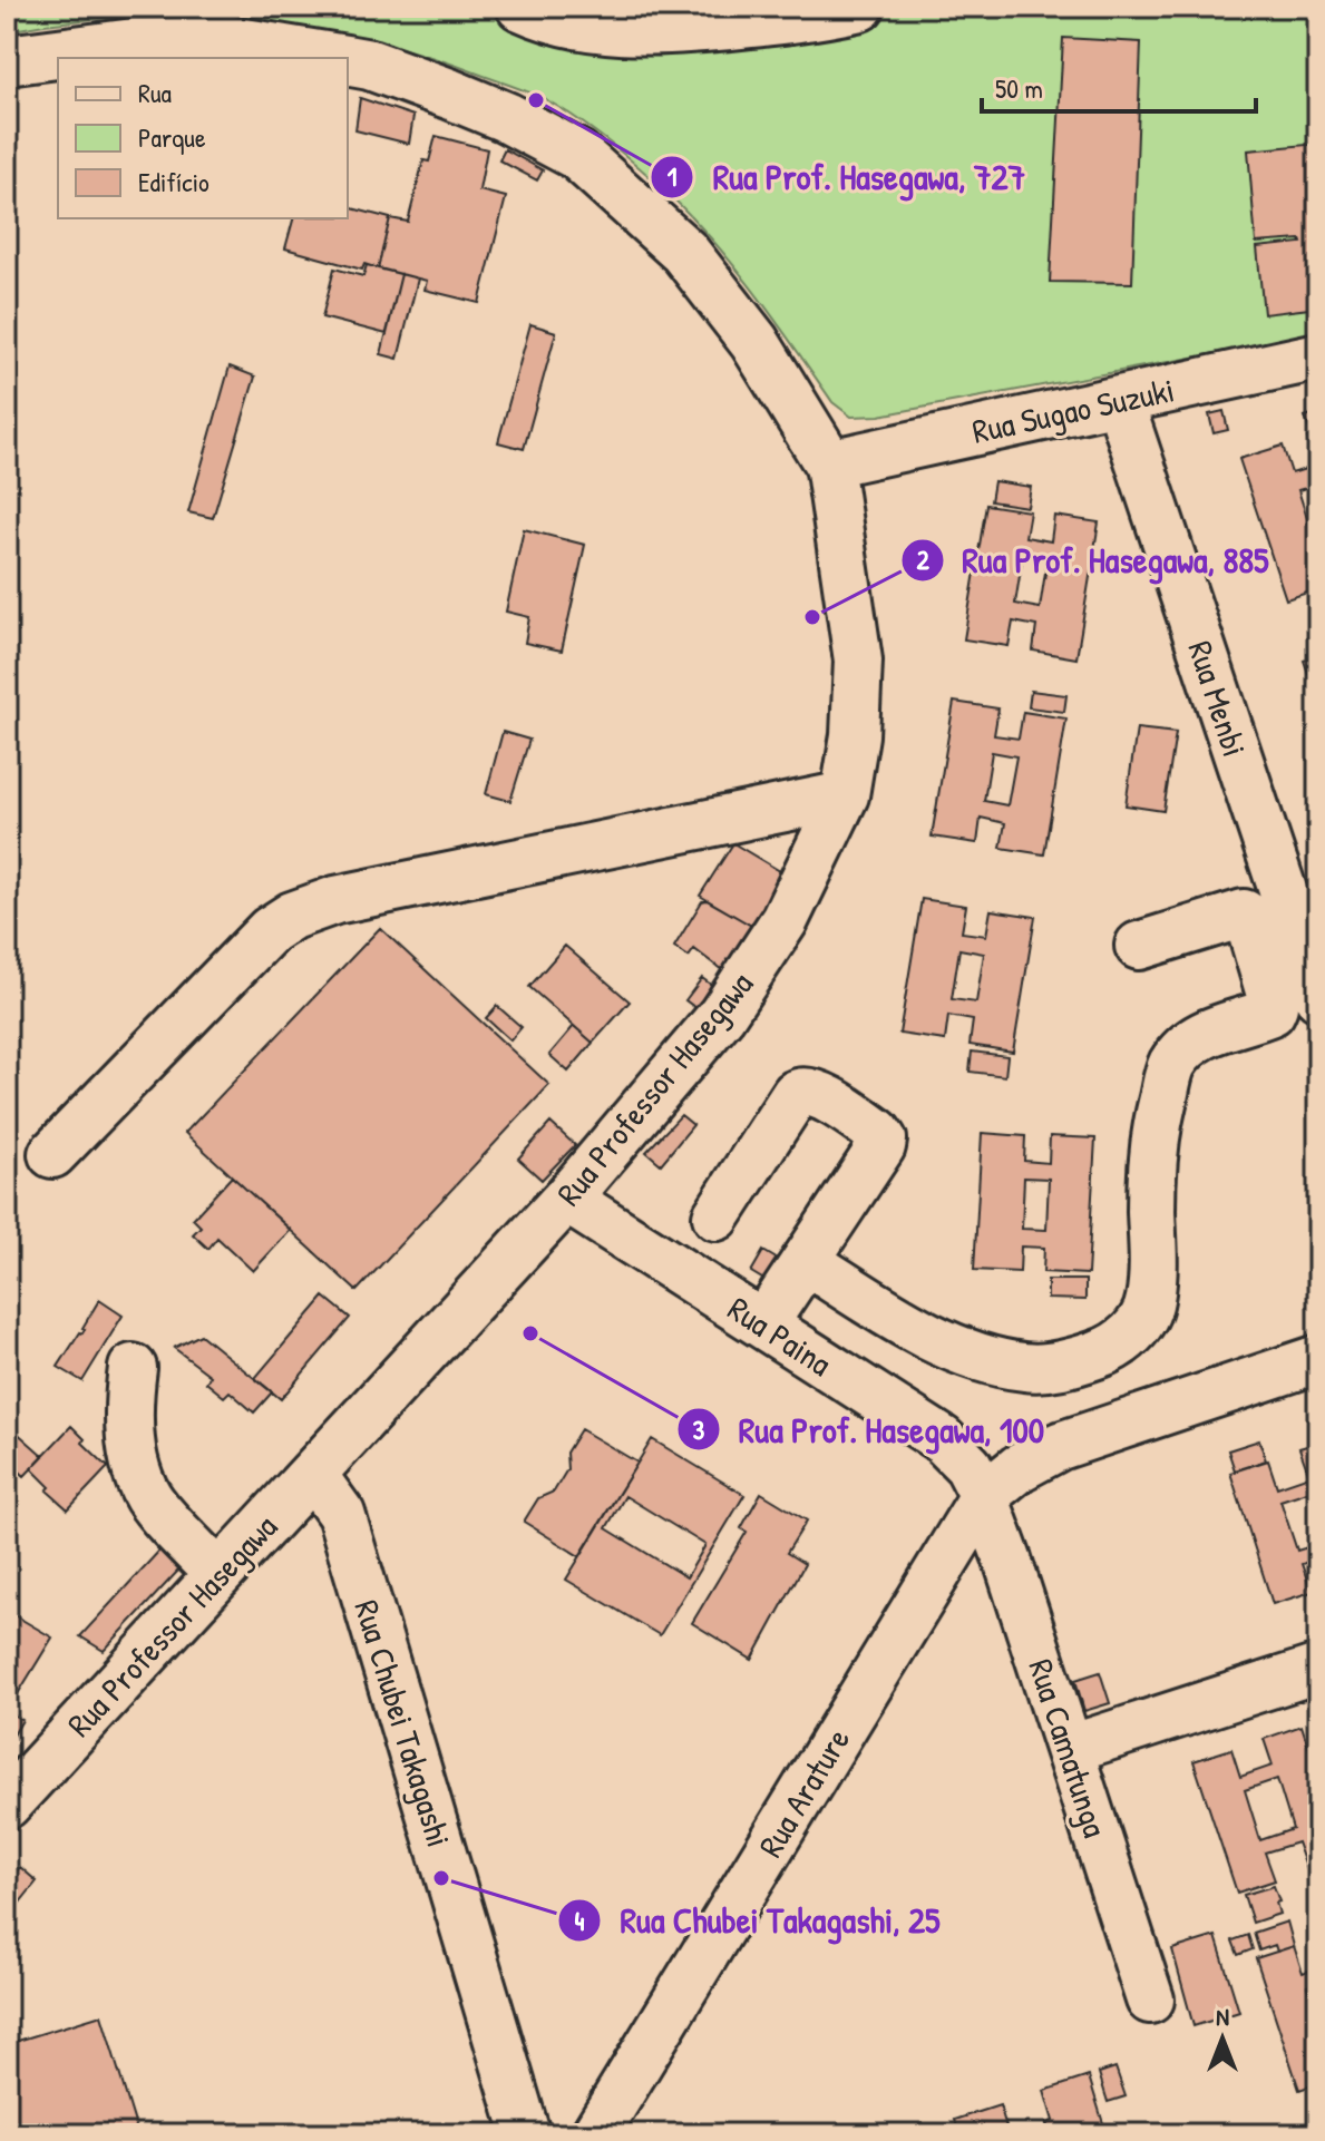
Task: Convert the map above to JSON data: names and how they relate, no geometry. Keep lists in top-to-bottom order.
{
  "streets": {
    "main road": ["Rua Professor Hasegawa"],
    "street": [
      "Rua Sugao Suzuki",
      "Rua Menbi",
      "Rua Paina",
      "Rua Chubei Takagashi",
      "Rua Camatunga",
      "Rua Arature"
    ]
  },
  "crossings": [
    ["Rua Sugao Suzuki", "Rua Menbi"],
    ["Rua Sugao Suzuki", "Rua Professor Hasegawa"],
    ["Rua Professor Hasegawa", "Rua Paina"],
    ["Rua Professor Hasegawa", "Rua Chubei Takagashi"],
    ["Rua Paina", "Rua Camatunga"],
    ["Rua Paina", "Rua Arature"],
    ["Rua Camatunga", "Rua Arature"]
  ],
  "places": [
    "Rua Prof. Hasegawa, 727",
    "Rua Prof. Hasegawa, 885",
    "Rua Prof. Hasegawa, 100",
    "Rua Chubei Takagashi, 25"
  ],
  "legend": ["Rua", "Parque", "Edifício"],
  "scale_bar": "50 m",
  "north": "top"
}
